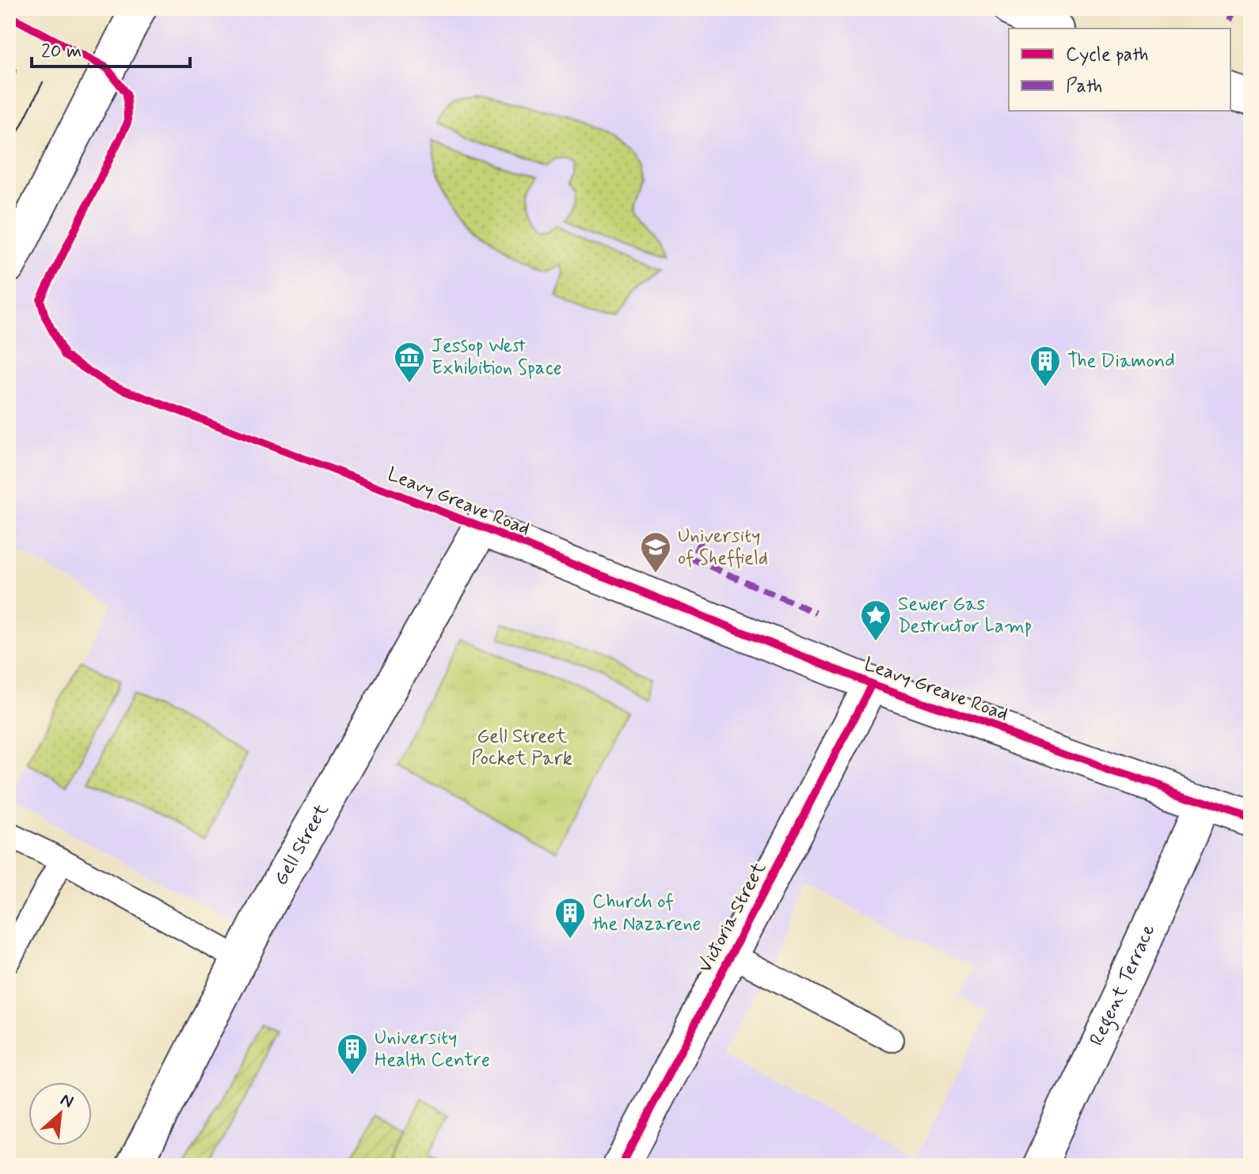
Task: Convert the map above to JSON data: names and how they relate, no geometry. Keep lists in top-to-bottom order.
{
  "streets": {
    "main road": [
      "Leavy Greave Road",
      "Gell Street",
      "Victoria Street",
      "Regent Terrace"
    ]
  },
  "crossings": [
    ["Leavy Greave Road", "Gell Street"],
    ["Leavy Greave Road", "Victoria Street"],
    ["Leavy Greave Road", "Regent Terrace"]
  ],
  "parks": ["Gell Street Pocket Park"],
  "places": {
    "museum": ["Jessop West Exhibition Space"],
    "building": ["The Diamond", "Church of the Nazarene", "University Health Centre"],
    "school or university": ["University of Sheffield"],
    "place": ["Sewer Gas Destructor Lamp"]
  },
  "legend": ["Cycle path", "Path"],
  "scale_bar": "20 m",
  "north": "top right"
}
